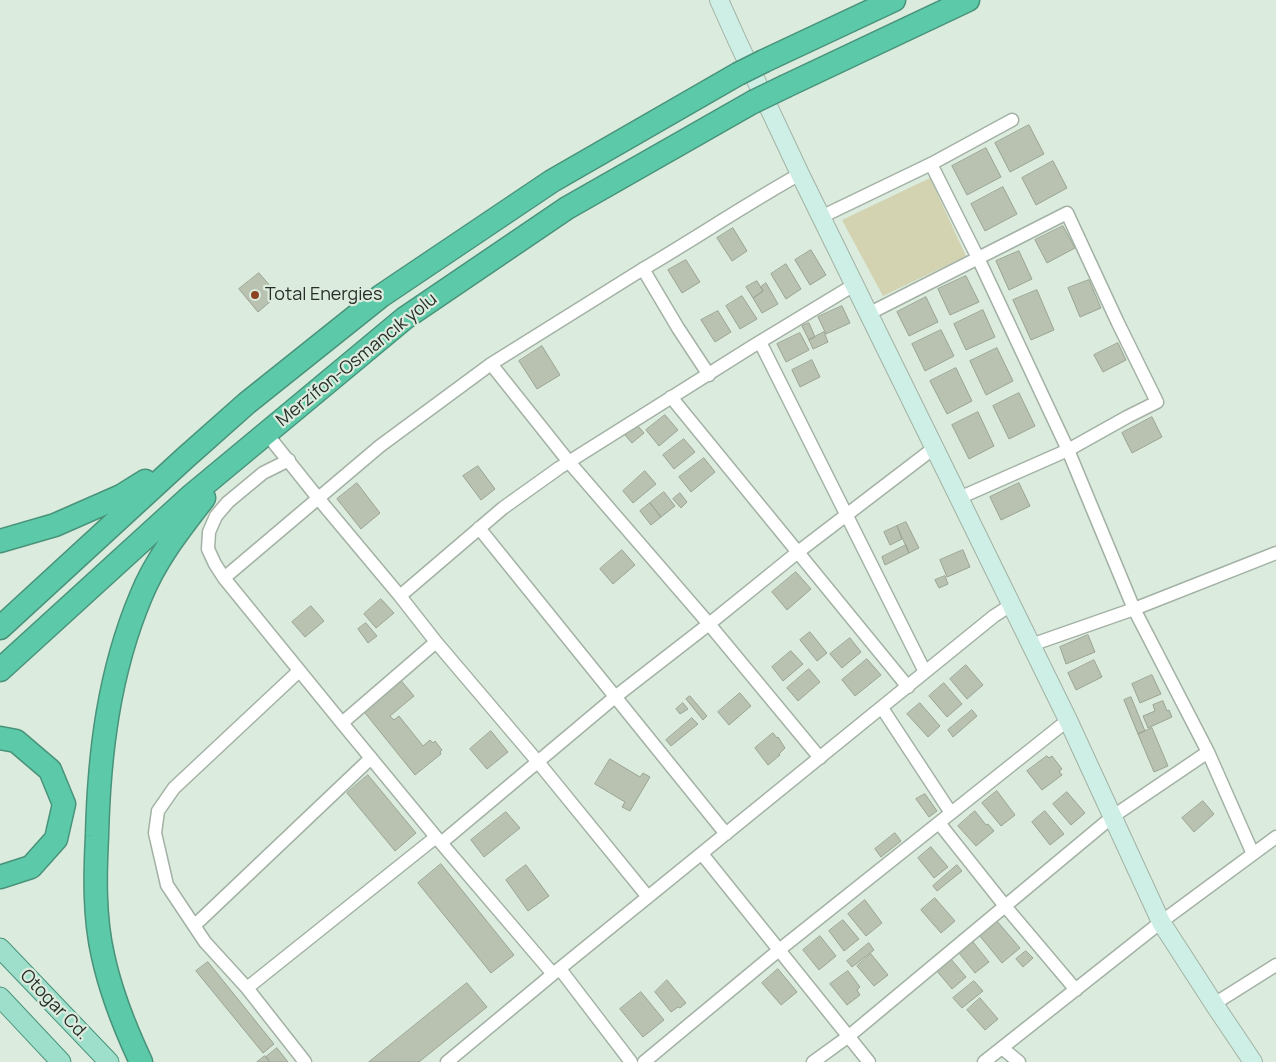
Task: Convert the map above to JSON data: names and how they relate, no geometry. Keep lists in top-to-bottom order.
{
  "streets": {
    "highway": ["Merzifon-Osmancık yolu"],
    "main road": ["Otogar Cd."]
  },
  "places": ["Total Energies"]
}
